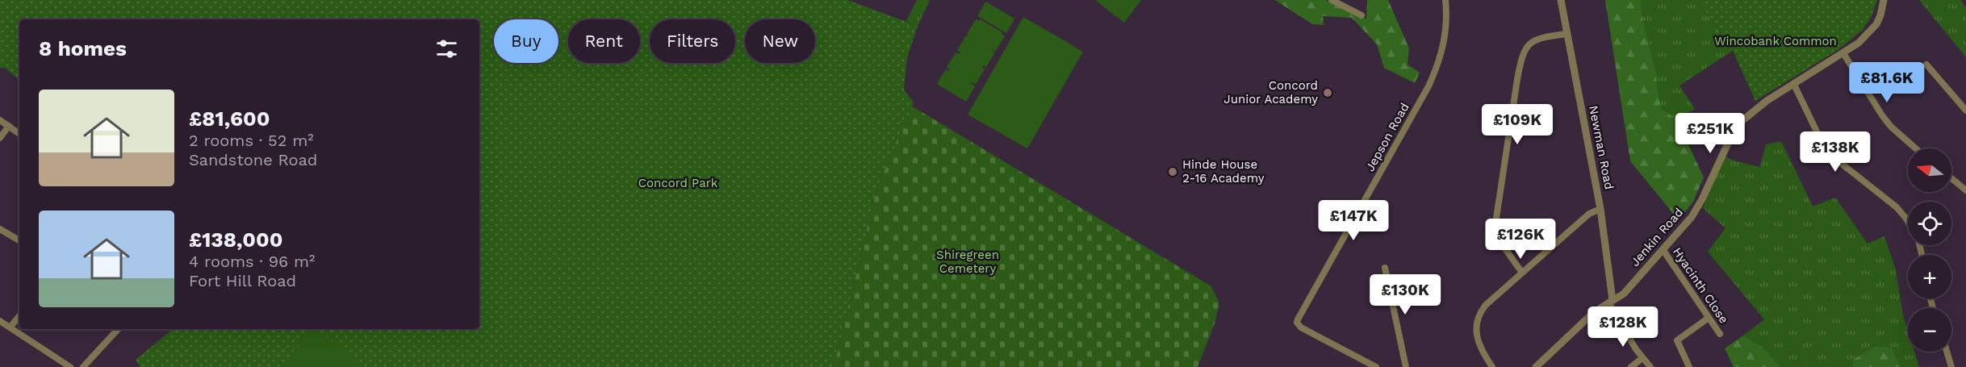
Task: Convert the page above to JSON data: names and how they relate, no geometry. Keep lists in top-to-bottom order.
{
  "streets": {
    "street": [
      "Jepson Road",
      "Newman Road",
      "Jenkin Road",
      "Hyacinth Close"
    ]
  },
  "crossings": [
    ["Newman Road", "Jenkin Road"],
    ["Jenkin Road", "Hyacinth Close"]
  ],
  "parks": ["Wincobank Common", "Concord Park", "Shiregreen Cemetery"],
  "places": ["Concord Junior Academy", "Hinde House 2-16 Academy"],
  "north": "left",
  "page": {
    "chip": [
      "Buy",
      "Rent",
      "Filters",
      "New"
    ],
    "heading": "8 homes",
    "price": [
      "£81.6K",
      "£109K",
      "£251K",
      "£138K",
      "£147K",
      "£126K",
      "£130K",
      "£128K"
    ],
    "list": [
      {
        "name": "£81,600",
        "note": "2 rooms · 52 m² · Sandstone Road"
      },
      {
        "name": "£138,000",
        "note": "4 rooms · 96 m² · Fort Hill Road"
      }
    ],
    "map_buttons": ["+", "−"]
  }
}
